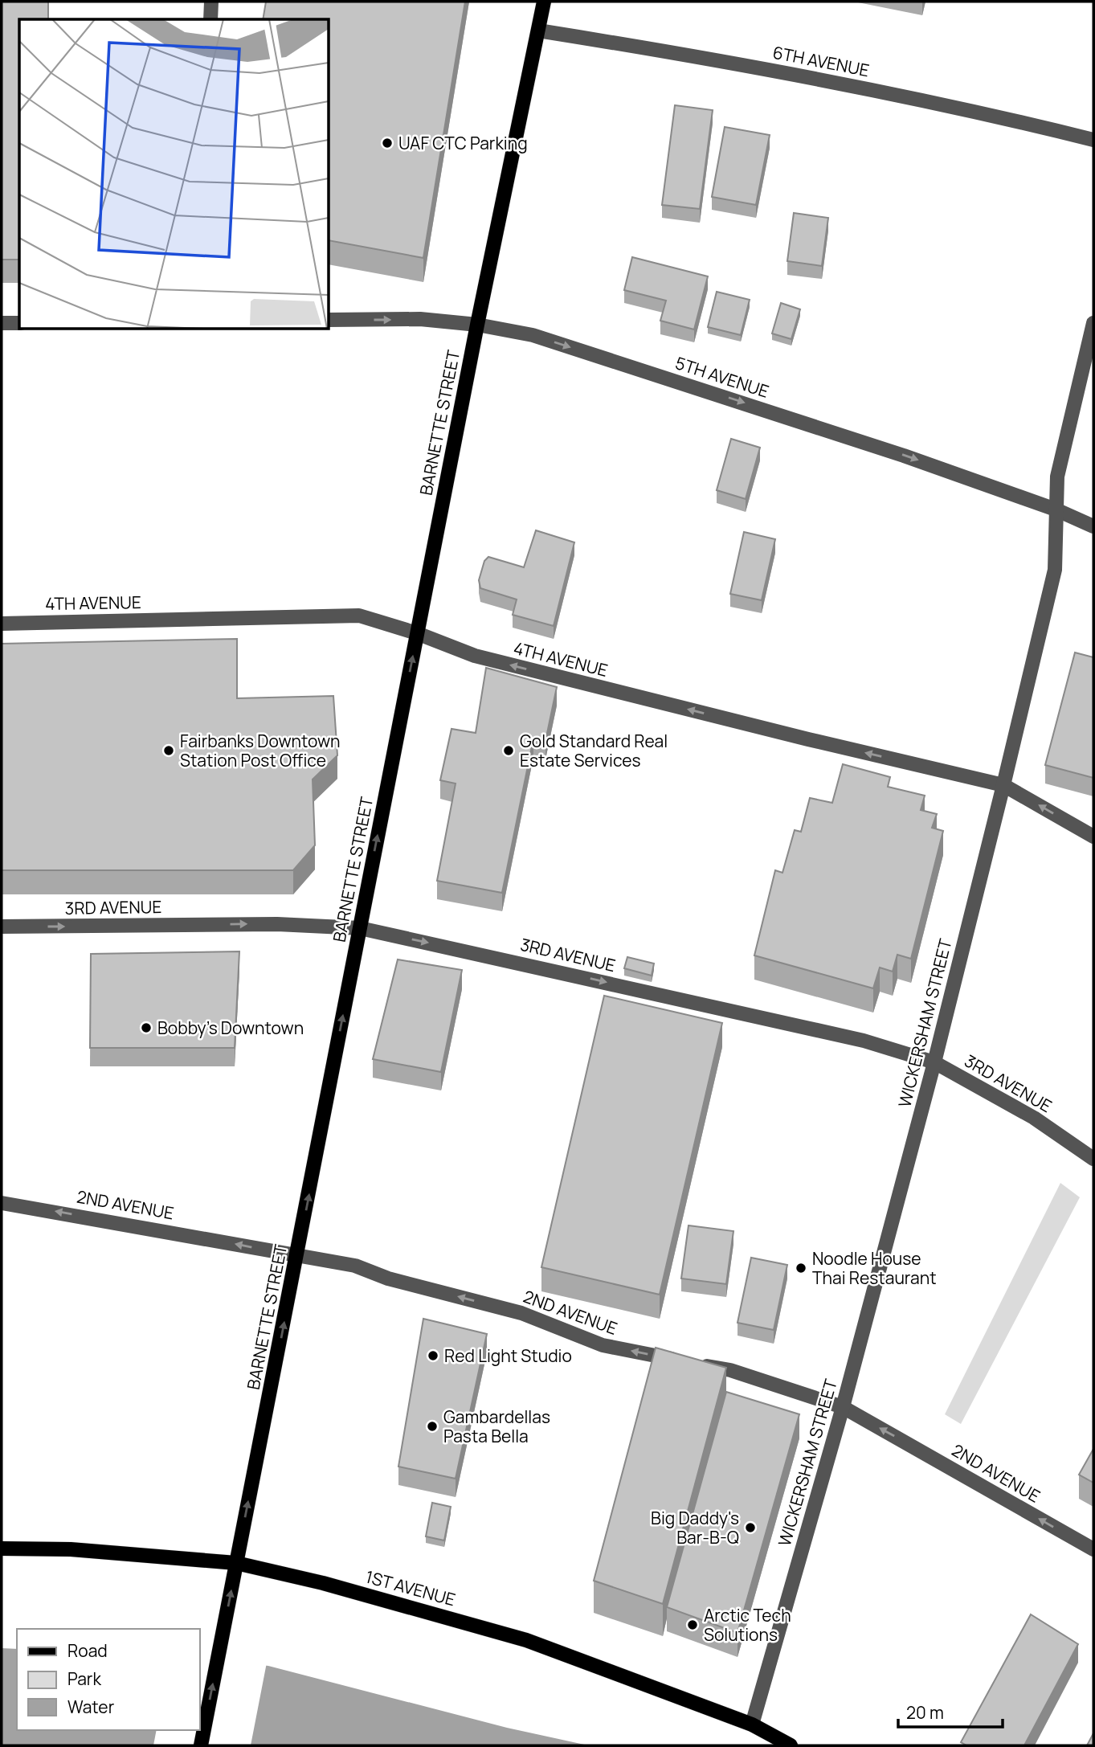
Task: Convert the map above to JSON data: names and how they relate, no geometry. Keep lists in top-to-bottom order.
{
  "streets": {
    "main road": ["BARNETTE STREET", "1ST AVENUE"],
    "street": [
      "6TH AVENUE",
      "5TH AVENUE",
      "4TH AVENUE",
      "3RD AVENUE",
      "WICKERSHAM STREET",
      "2ND AVENUE"
    ]
  },
  "crossings": [
    ["6TH AVENUE", "BARNETTE STREET"],
    ["5TH AVENUE", "BARNETTE STREET"],
    ["5TH AVENUE", "WICKERSHAM STREET"],
    ["BARNETTE STREET", "4TH AVENUE"],
    ["BARNETTE STREET", "3RD AVENUE"],
    ["BARNETTE STREET", "2ND AVENUE"],
    ["BARNETTE STREET", "1ST AVENUE"],
    ["4TH AVENUE", "WICKERSHAM STREET"],
    ["3RD AVENUE", "WICKERSHAM STREET"],
    ["WICKERSHAM STREET", "2ND AVENUE"],
    ["WICKERSHAM STREET", "1ST AVENUE"]
  ],
  "one_way": [
    "5TH AVENUE",
    "BARNETTE STREET",
    "4TH AVENUE",
    "3RD AVENUE",
    "2ND AVENUE"
  ],
  "places": [
    "UAF CTC Parking",
    "Fairbanks Downtown Station Post Office",
    "Gold Standard Real Estate Services",
    "Bobby's Downtown",
    "Noodle House Thai Restaurant",
    "Red Light Studio",
    "Gambardellas Pasta Bella",
    "Big Daddy's Bar-B-Q",
    "Arctic Tech Solutions"
  ],
  "legend": ["Road", "Park", "Water"],
  "scale_bar": "20 m"
}
